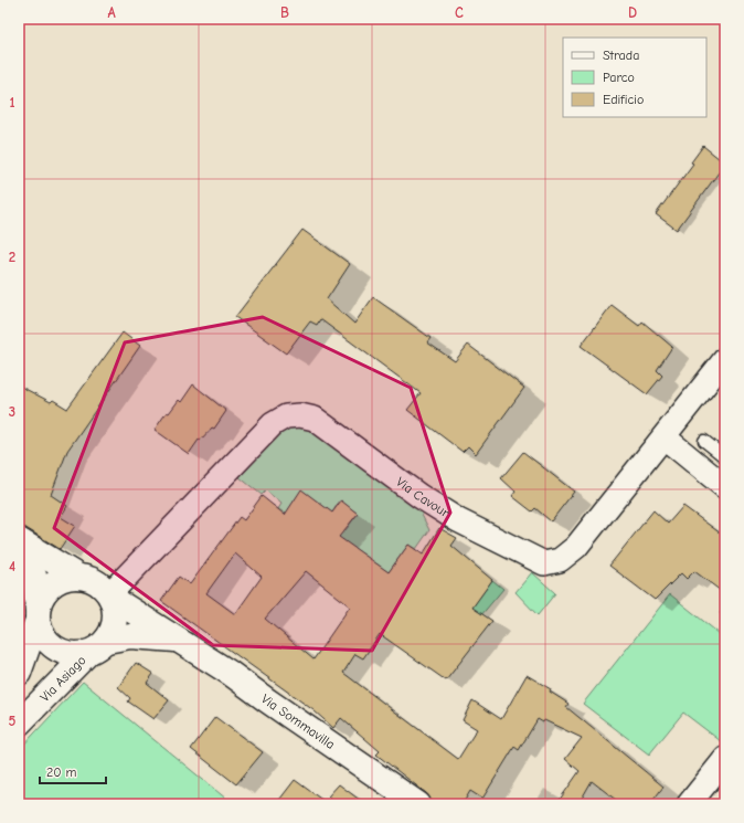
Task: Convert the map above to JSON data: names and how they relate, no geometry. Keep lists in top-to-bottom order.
{
  "streets": {
    "main road": ["Via Asiago", "Via Sommavilla"],
    "street": ["Via Cavour"]
  },
  "crossings": [
    ["Via Cavour", "Via Asiago"],
    ["Via Cavour", "Via Sommavilla"],
    ["Via Asiago", "Via Sommavilla"]
  ],
  "legend": ["Strada", "Parco", "Edificio"],
  "scale_bar": "20 m",
  "grid": {
    "columns": [
      "A",
      "B",
      "C",
      "D"
    ],
    "rows": [
      "1",
      "2",
      "3",
      "4",
      "5"
    ]
  }
}
